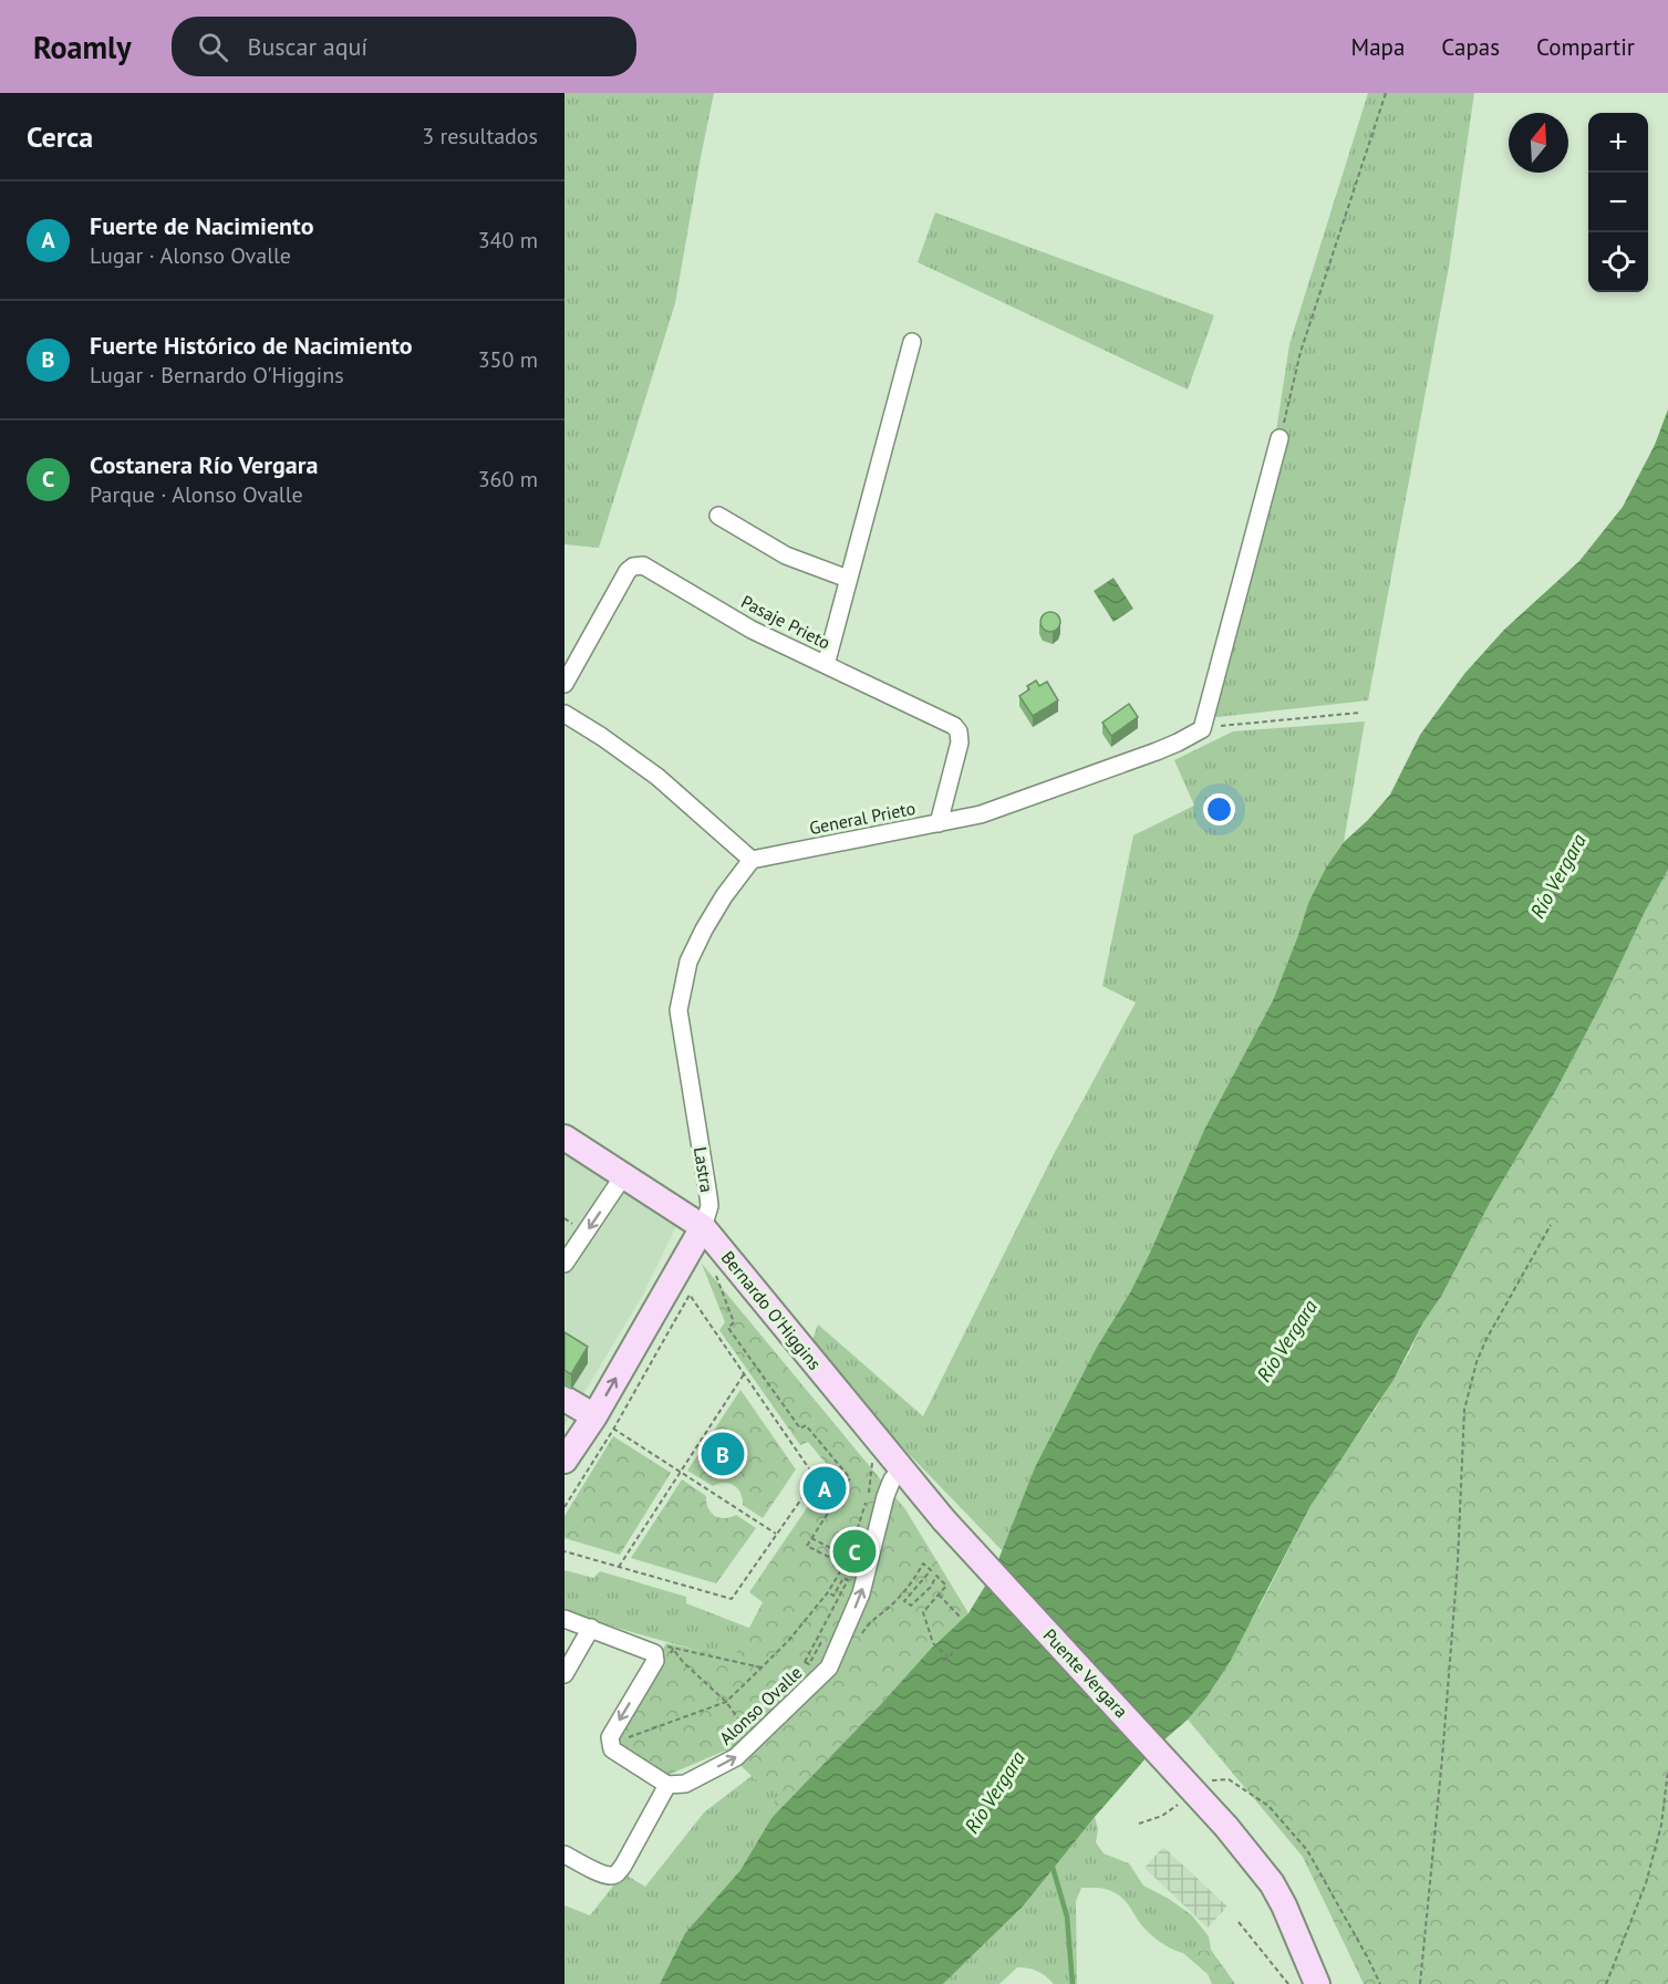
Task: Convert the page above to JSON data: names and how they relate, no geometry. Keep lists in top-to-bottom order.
{
  "streets": {
    "main road": ["Lastra", "Bernardo O'Higgins", "Puente Vergara"],
    "street": ["Pasaje Prieto", "General Prieto", "Alonso Ovalle"]
  },
  "crossings": [
    ["Pasaje Prieto", "General Prieto"],
    ["General Prieto", "Lastra"],
    ["Lastra", "Bernardo O'Higgins"],
    ["Bernardo O'Higgins", "Puente Vergara"],
    ["Bernardo O'Higgins", "Alonso Ovalle"]
  ],
  "one_way": ["Alonso Ovalle"],
  "water": ["Río Vergara"],
  "north": "top",
  "page": {
    "header": "Roamly",
    "search": "Buscar aquí",
    "nav": ["Mapa", "Capas", "Compartir"],
    "heading": ["Cerca", "3 resultados"],
    "map_buttons": ["+", "−"],
    "list": [
      {
        "mark": "A",
        "name": "Fuerte de Nacimiento",
        "note": "Lugar · Alonso Ovalle",
        "value": "340 m"
      },
      {
        "mark": "B",
        "name": "Fuerte Histórico de Nacimiento",
        "note": "Lugar · Bernardo O'Higgins",
        "value": "350 m"
      },
      {
        "mark": "C",
        "name": "Costanera Río Vergara",
        "note": "Parque · Alonso Ovalle",
        "value": "360 m"
      }
    ],
    "pins": ["B", "A", "C"]
  }
}
